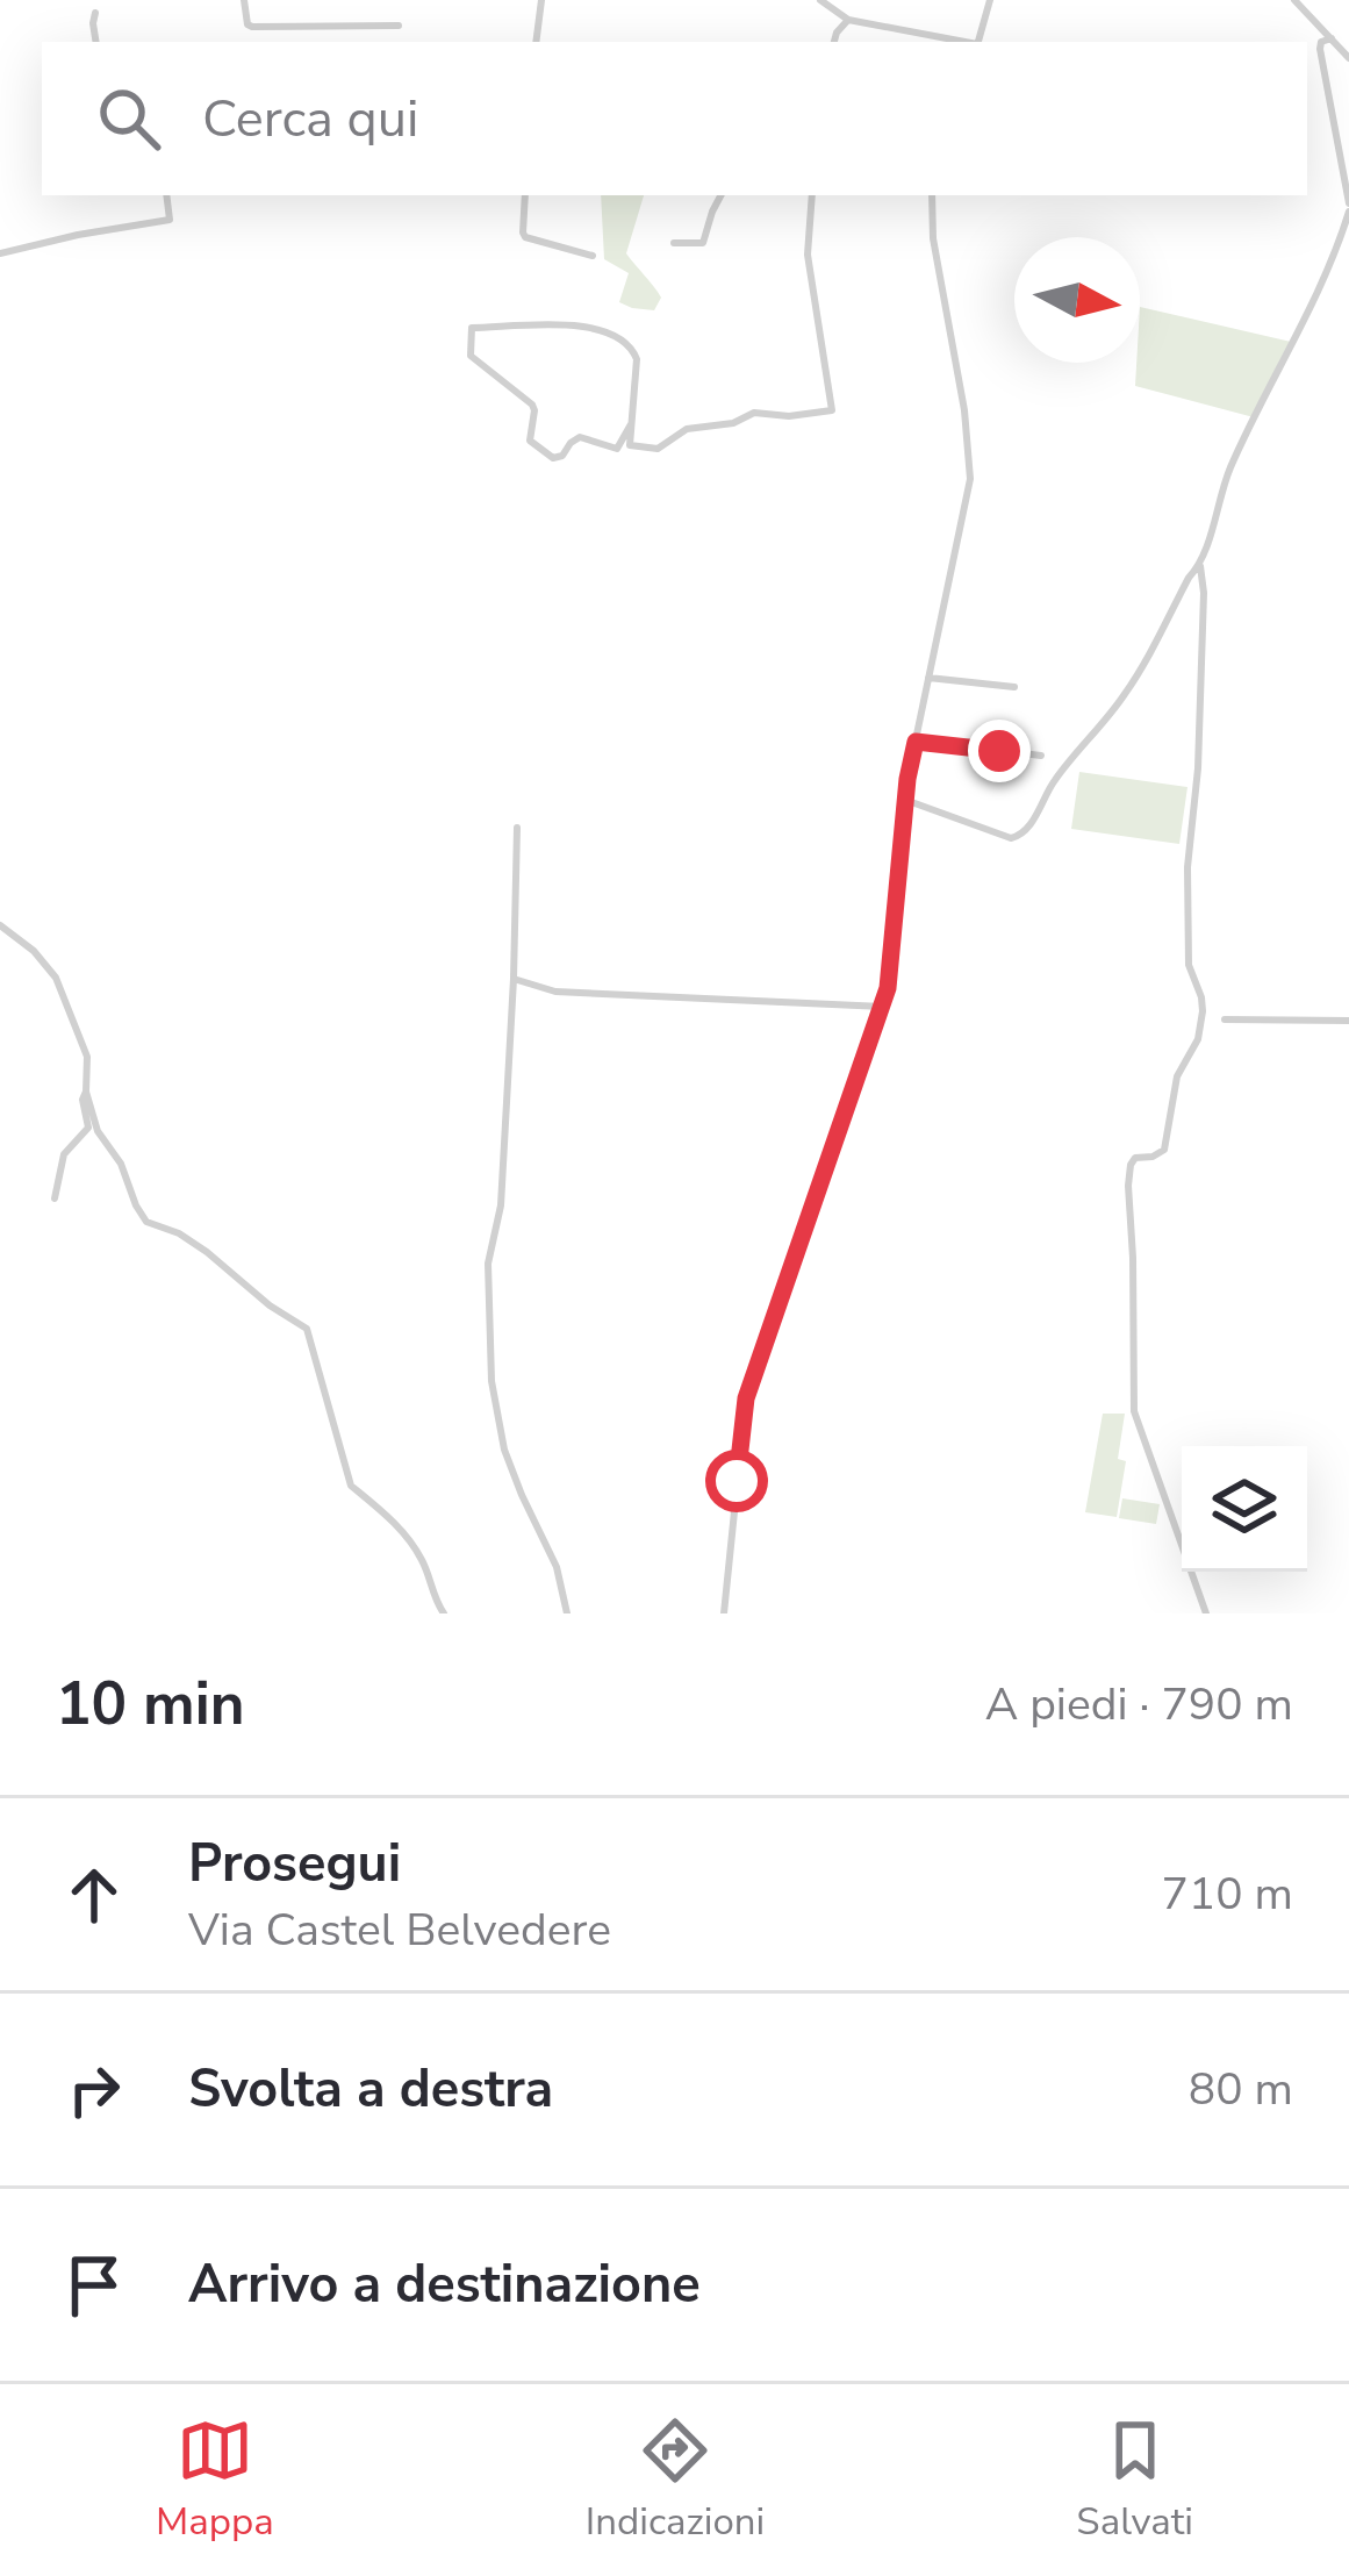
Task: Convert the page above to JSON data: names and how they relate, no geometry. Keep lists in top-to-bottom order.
{
  "north": "right",
  "page": {
    "search": "Cerca qui",
    "heading": ["10 min", "A piedi · 790 m"],
    "list": [
      ["Prosegui", "Via Castel Belvedere", "710 m"],
      ["Svolta a destra", "80 m"],
      "Arrivo a destinazione"
    ],
    "nav": ["Mappa", "Indicazioni", "Salvati"]
  }
}
